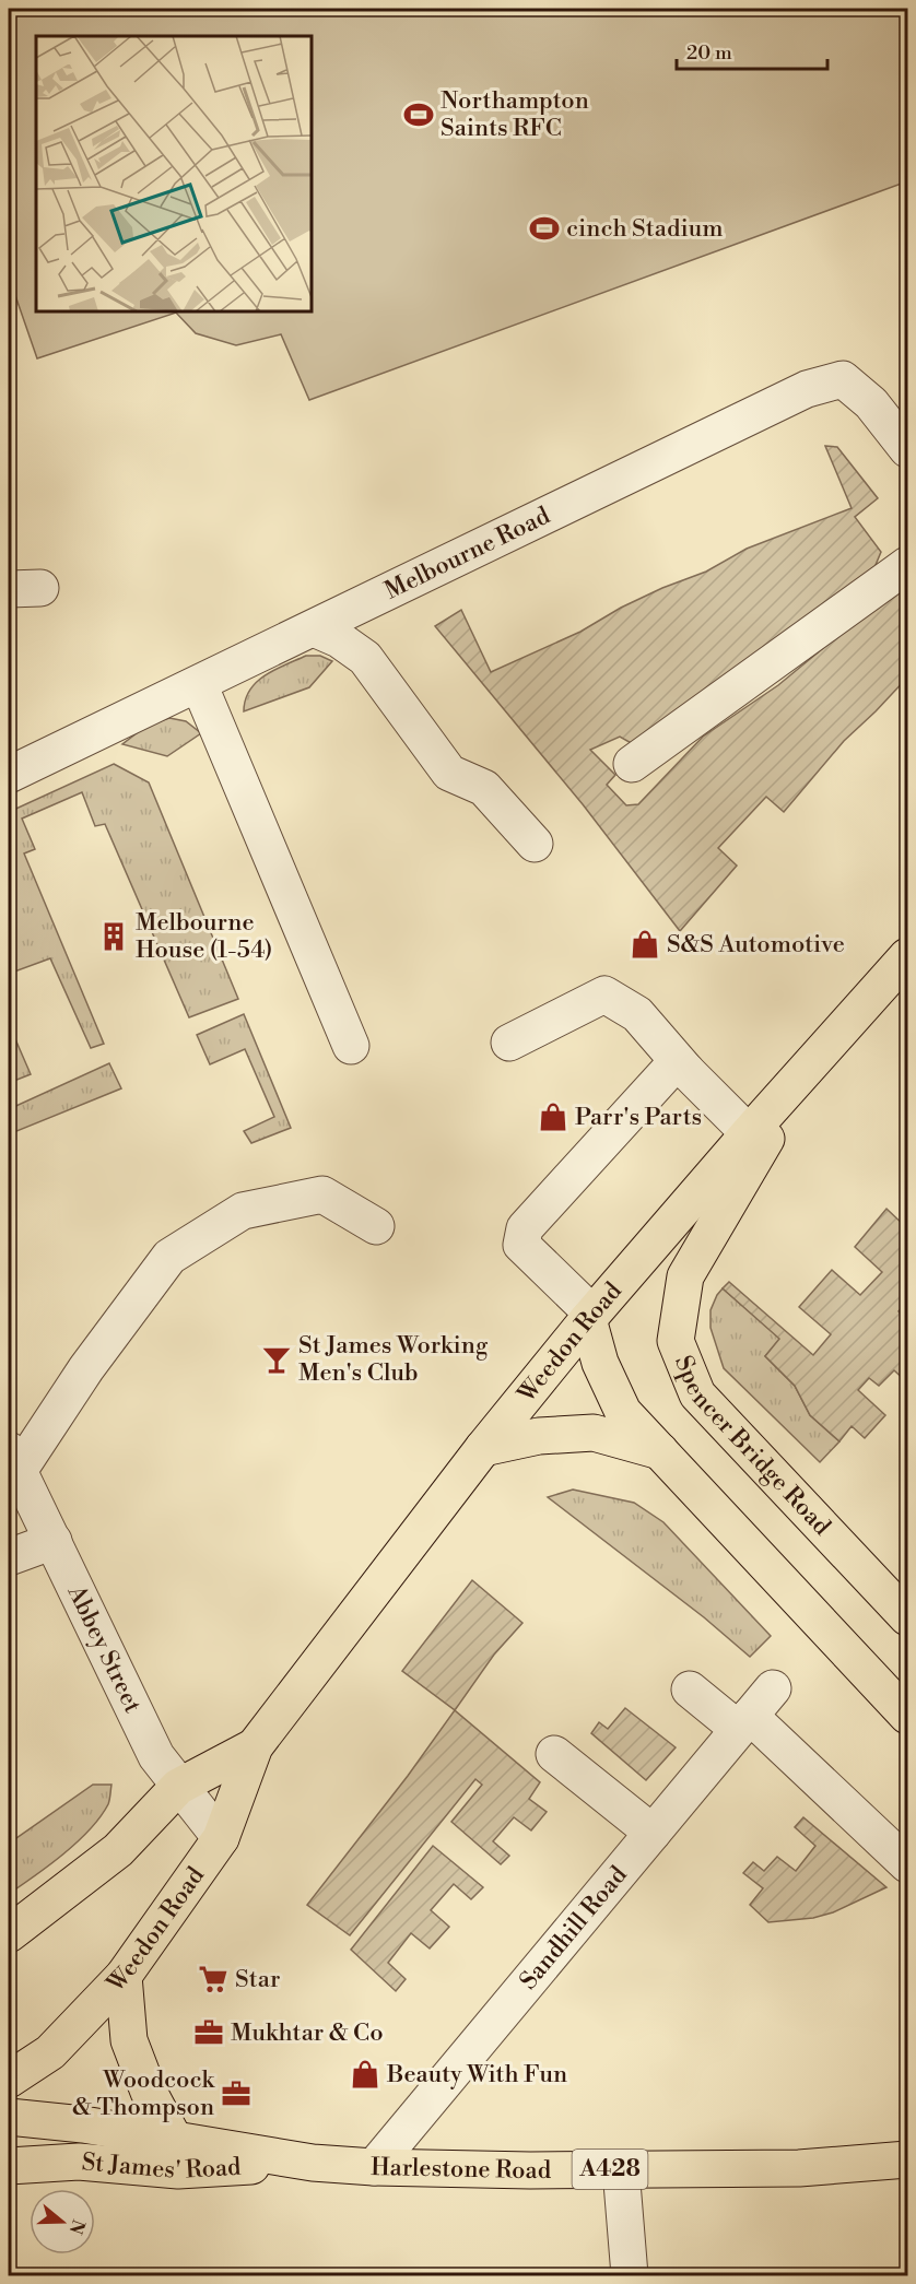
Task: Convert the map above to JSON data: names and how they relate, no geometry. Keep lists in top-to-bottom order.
{
  "streets": {
    "main road": [
      "Weedon Road",
      "Spencer Bridge Road",
      "St James' Road",
      "Harlestone Road",
      "A428"
    ],
    "street": ["Melbourne Road", "Abbey Street", "Sandhill Road"]
  },
  "crossings": [
    ["Weedon Road", "Spencer Bridge Road"],
    ["Weedon Road", "Abbey Street"],
    ["Sandhill Road", "Harlestone Road"],
    ["St James' Road", "Harlestone Road"]
  ],
  "places": {
    "sports": ["Northampton Saints RFC", "cinch Stadium"],
    "building": ["Melbourne House (1-54)"],
    "shop": ["S&S Automotive", "Parr's Parts", "Beauty With Fun"],
    "bar": ["St James Working Men's Club"],
    "supermarket": ["Star"],
    "office": ["Mukhtar & Co", "Woodcock & Thompson"]
  },
  "scale_bar": "20 m",
  "north": "right"
}
